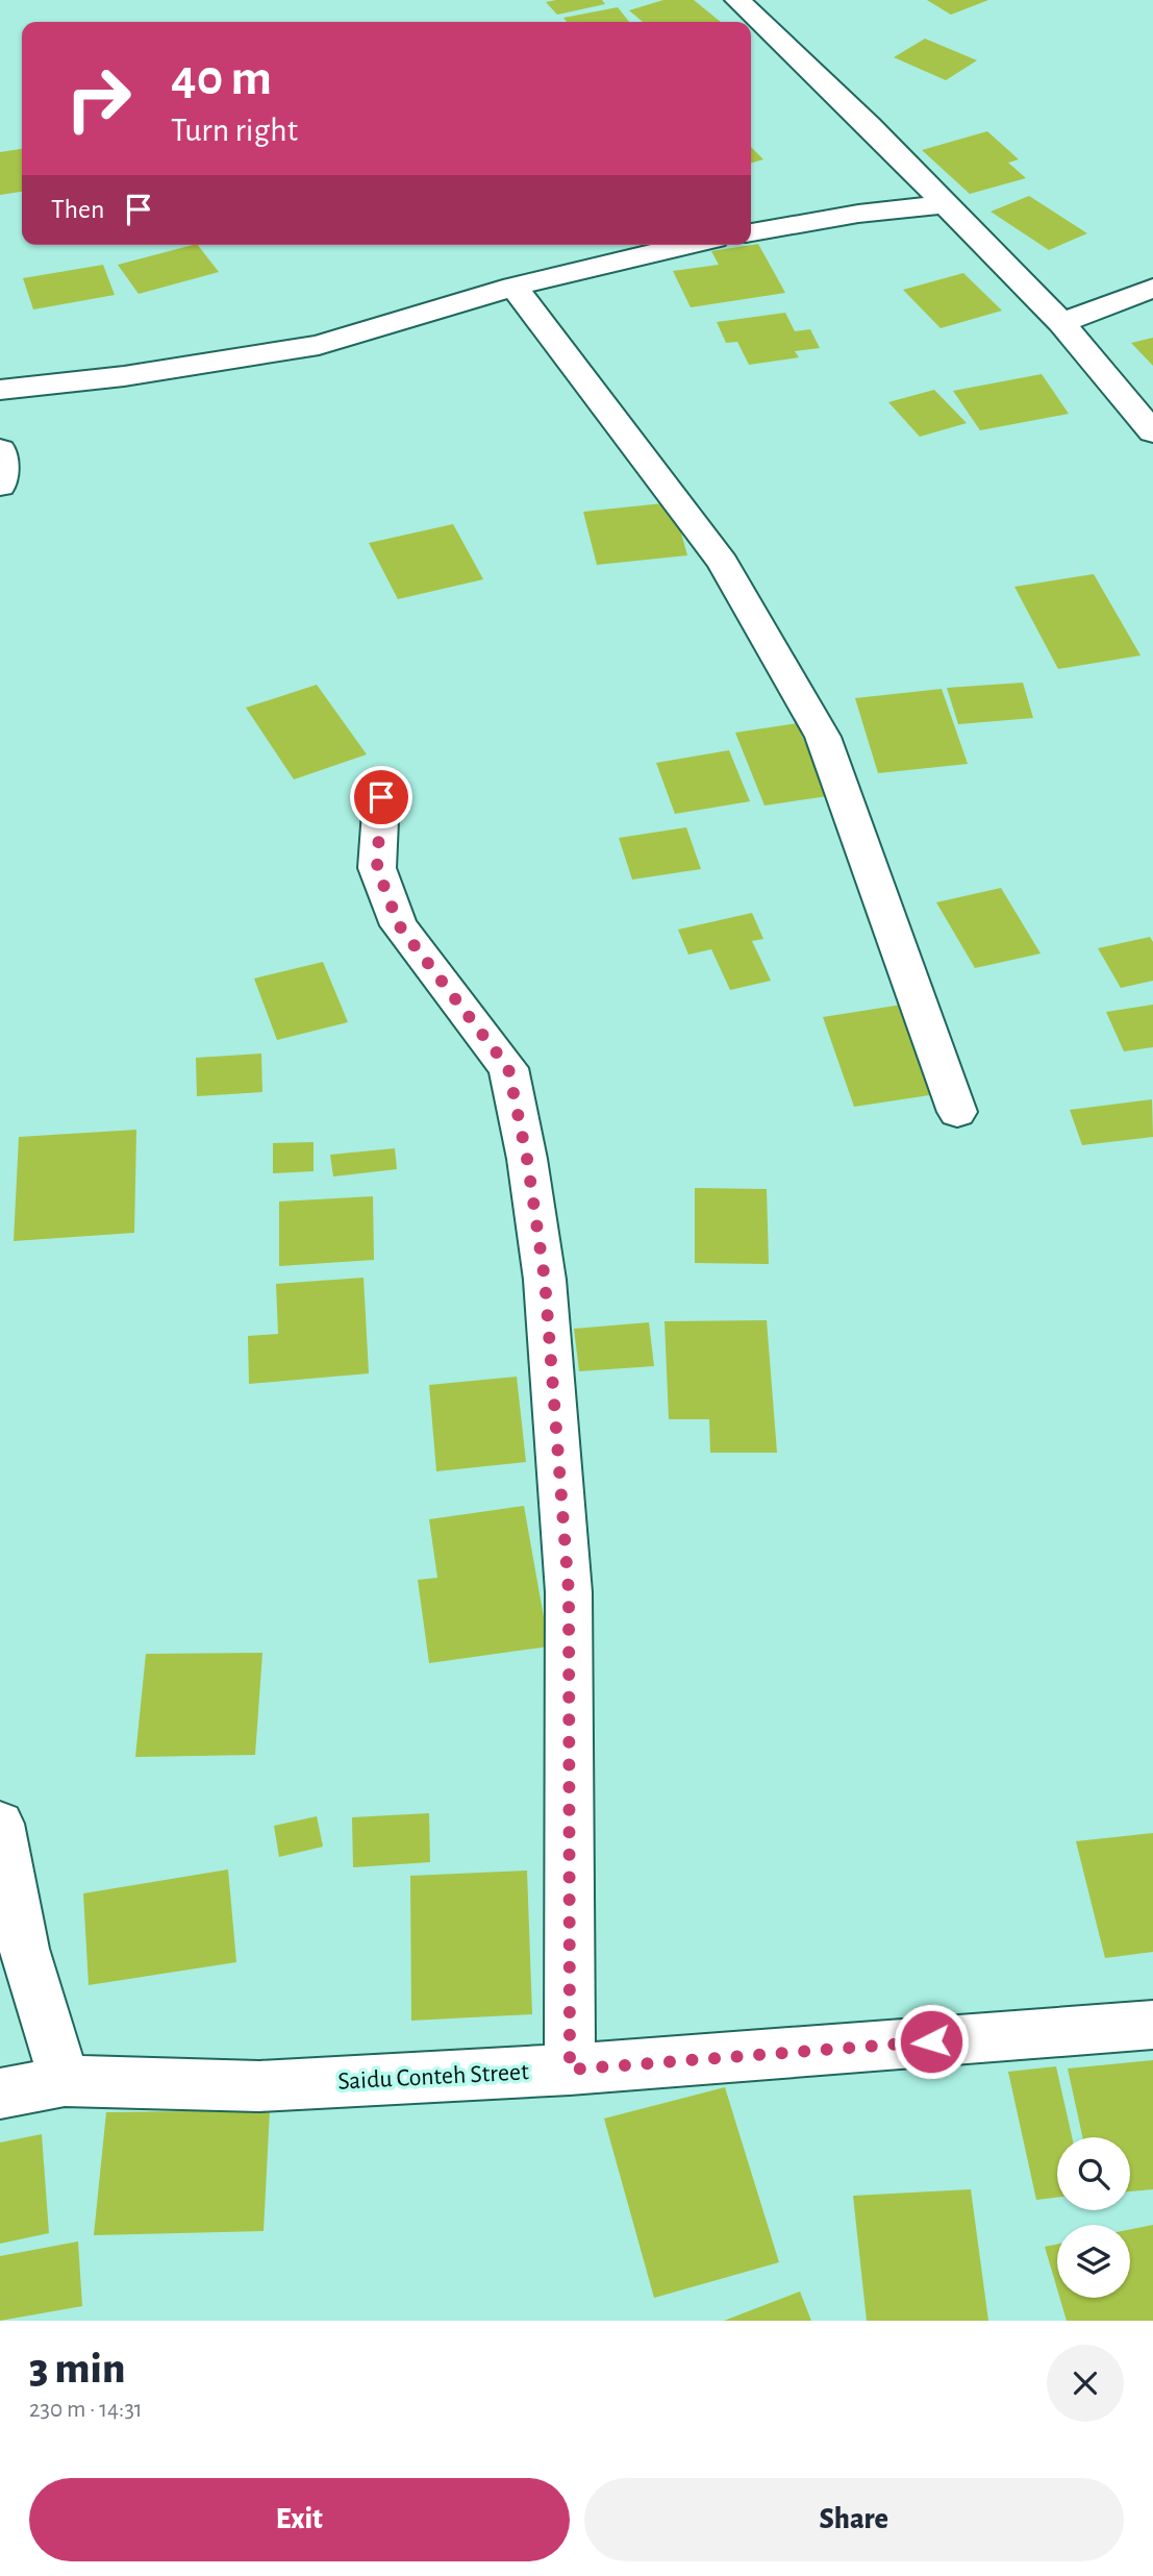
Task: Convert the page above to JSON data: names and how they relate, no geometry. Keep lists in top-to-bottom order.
{
  "streets": {
    "street": ["Saidu Conteh Street"]
  },
  "page": {
    "turn": ["40 m", "Turn right"],
    "then": "Then",
    "heading": ["3 min", "230 m · 14:31"],
    "buttons": ["Exit", "Share"]
  }
}
